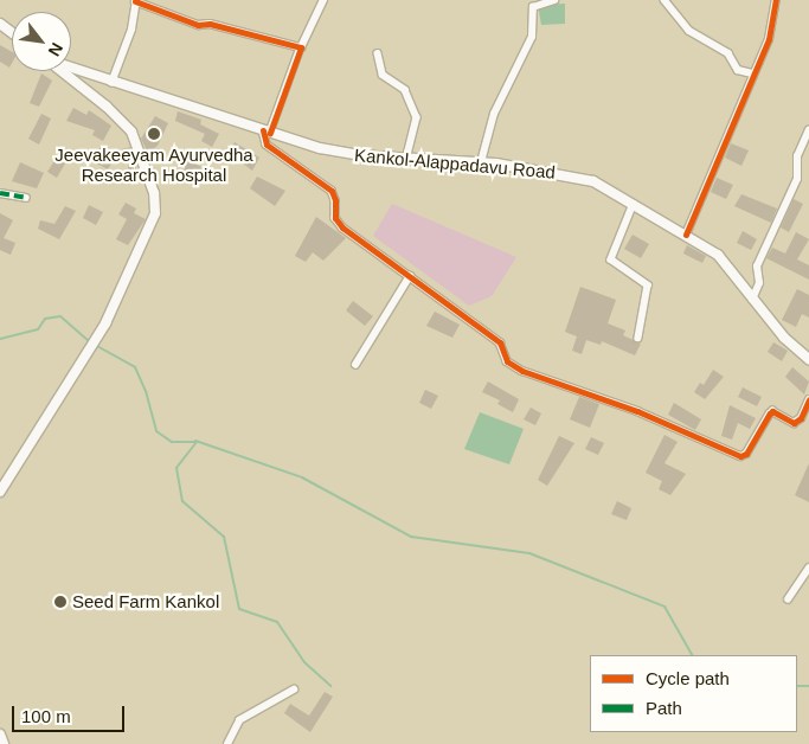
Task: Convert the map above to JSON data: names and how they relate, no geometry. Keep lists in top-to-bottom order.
{
  "streets": {
    "main road": ["Kankol-Alappadavu Road"]
  },
  "places": ["Jeevakeeyam Ayurvedha Research Hospital", "Seed Farm Kankol"],
  "legend": ["Cycle path", "Path"],
  "scale_bar": "100 m",
  "north": "bottom right"
}
